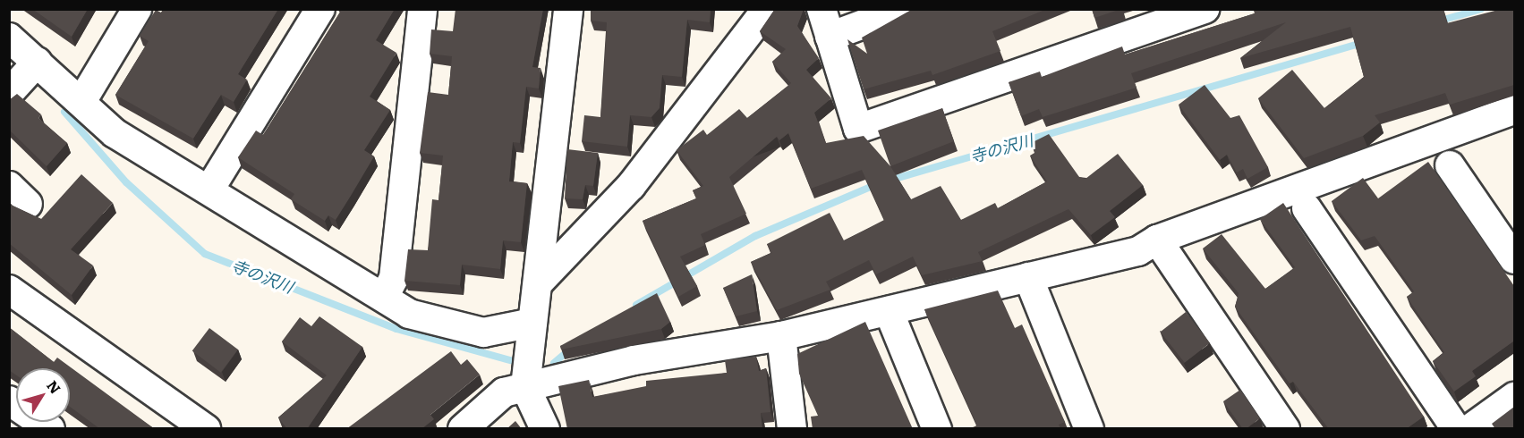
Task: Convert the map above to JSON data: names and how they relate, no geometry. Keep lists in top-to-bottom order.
{
  "water": ["寺の沢川"],
  "north": "top right"
}
